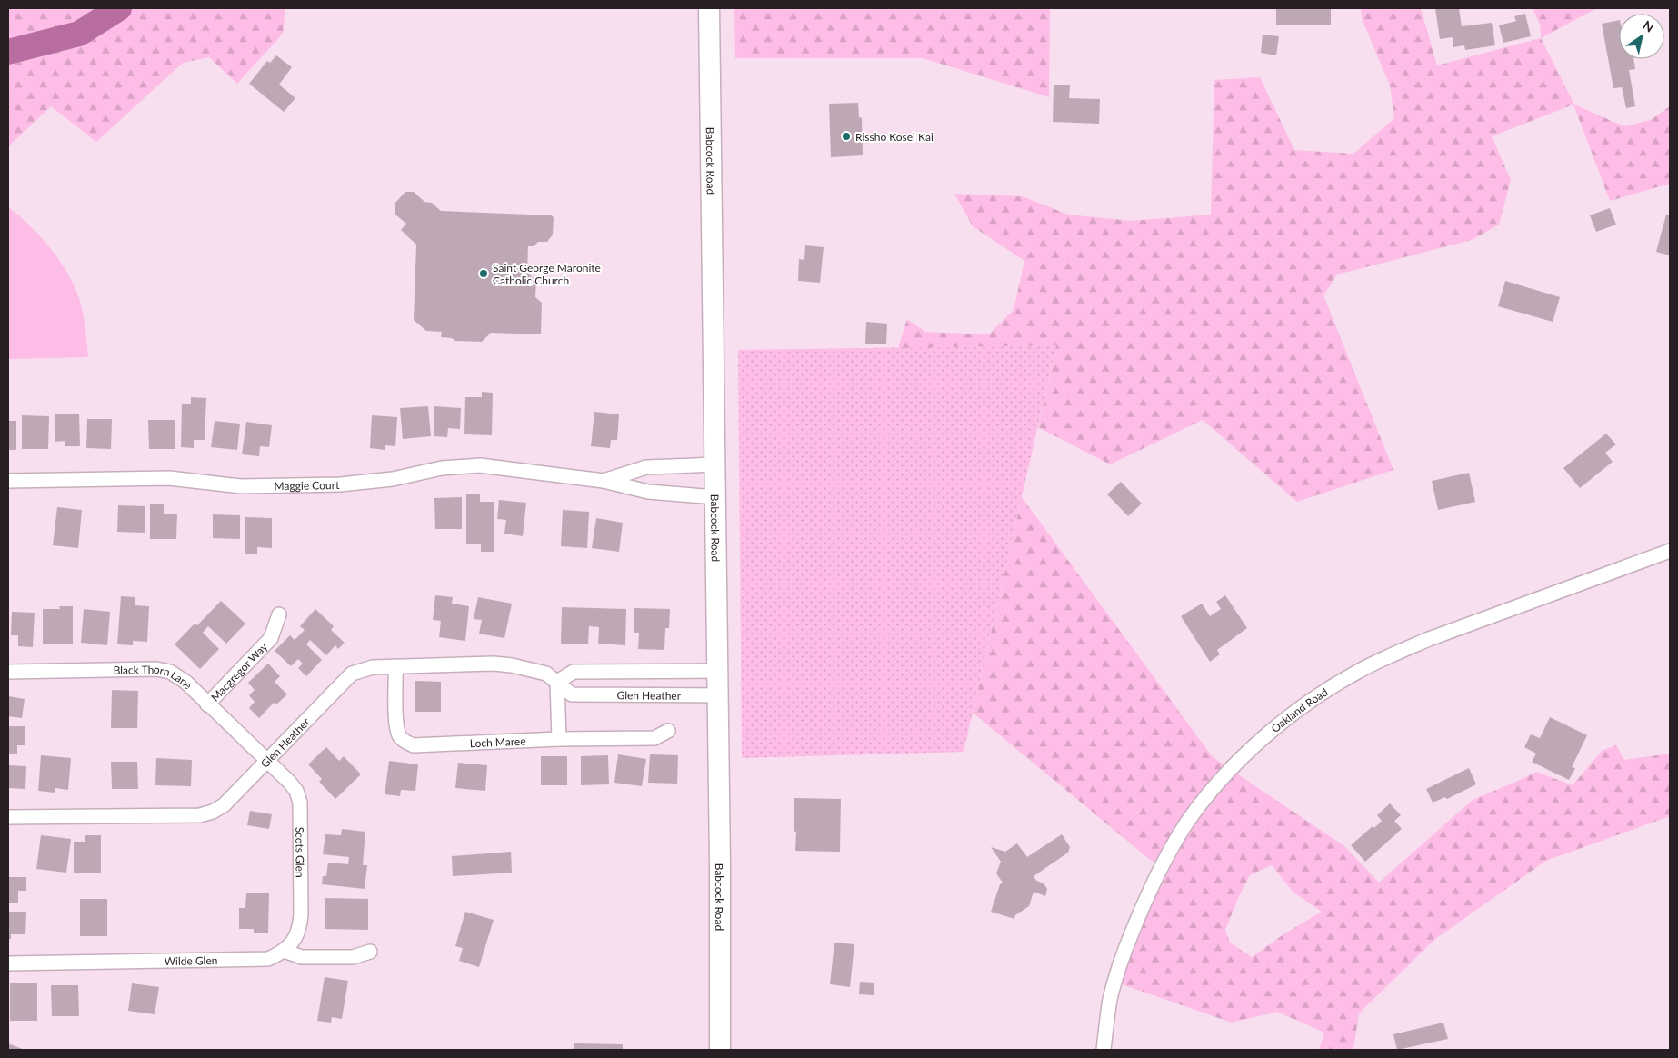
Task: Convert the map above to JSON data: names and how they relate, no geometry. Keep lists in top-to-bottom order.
{
  "streets": {
    "main road": ["Babcock Road"],
    "street": [
      "Maggie Court",
      "Macgregor Way",
      "Black Thorn Lane",
      "Glen Heather",
      "Oakland Road",
      "Loch Maree",
      "Scots Glen",
      "Wilde Glen"
    ]
  },
  "crossings": [
    ["Babcock Road", "Maggie Court"],
    ["Babcock Road", "Glen Heather"],
    ["Macgregor Way", "Black Thorn Lane"],
    ["Black Thorn Lane", "Glen Heather"],
    ["Black Thorn Lane", "Scots Glen"],
    ["Glen Heather", "Loch Maree"],
    ["Glen Heather", "Scots Glen"],
    ["Scots Glen", "Wilde Glen"]
  ],
  "places": ["Rissho Kosei Kai", "Saint George Maronite Catholic Church"],
  "north": "top right"
}
